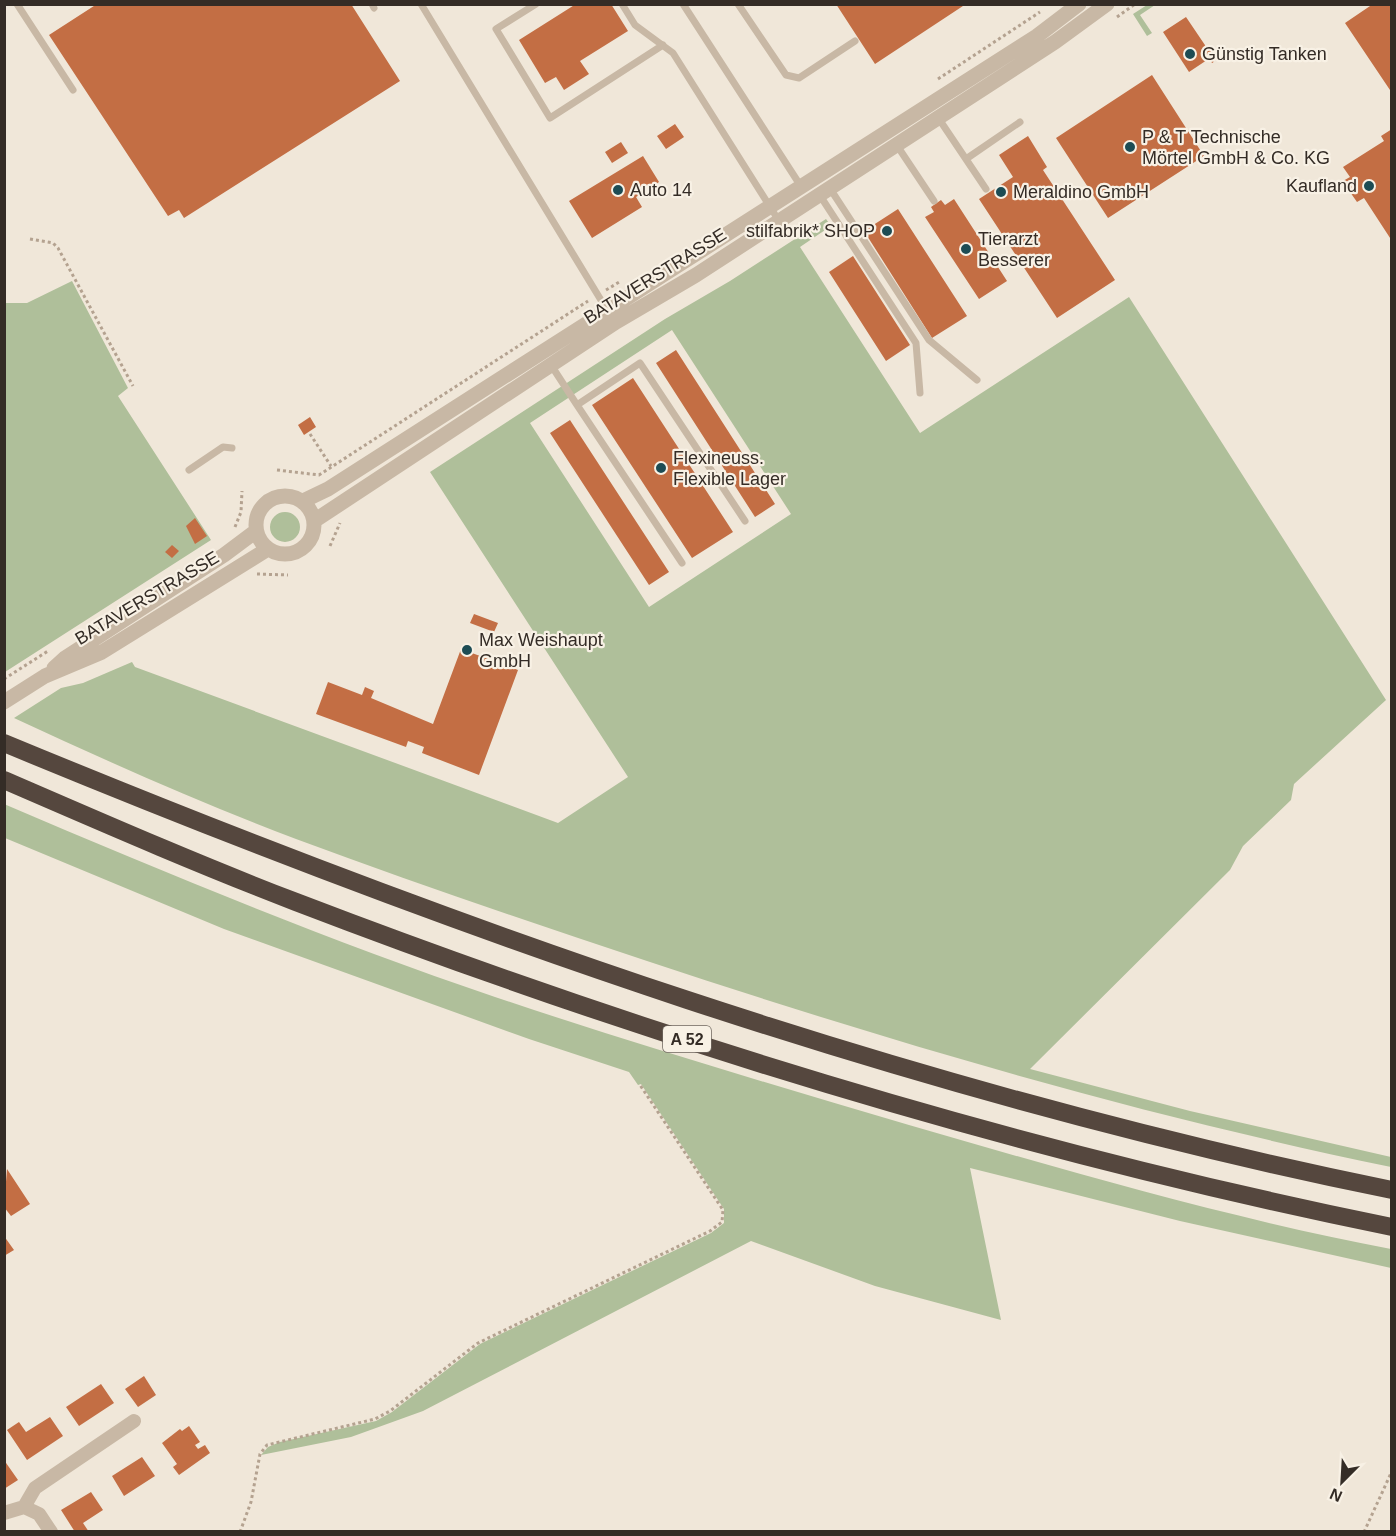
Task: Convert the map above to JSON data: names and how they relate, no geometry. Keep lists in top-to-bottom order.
{
  "streets": {
    "highway": ["A 52"],
    "street": ["BATAVERSTRASSE"]
  },
  "places": [
    "Günstig Tanken",
    "P & T Technische Mörtel GmbH & Co. KG",
    "Kaufland",
    "Auto 14",
    "Meraldino GmbH",
    "stilfabrik* SHOP",
    "Tierarzt Besserer",
    "Flexineuss. Flexible Lager",
    "Max Weishaupt GmbH"
  ],
  "north": "bottom left"
}
